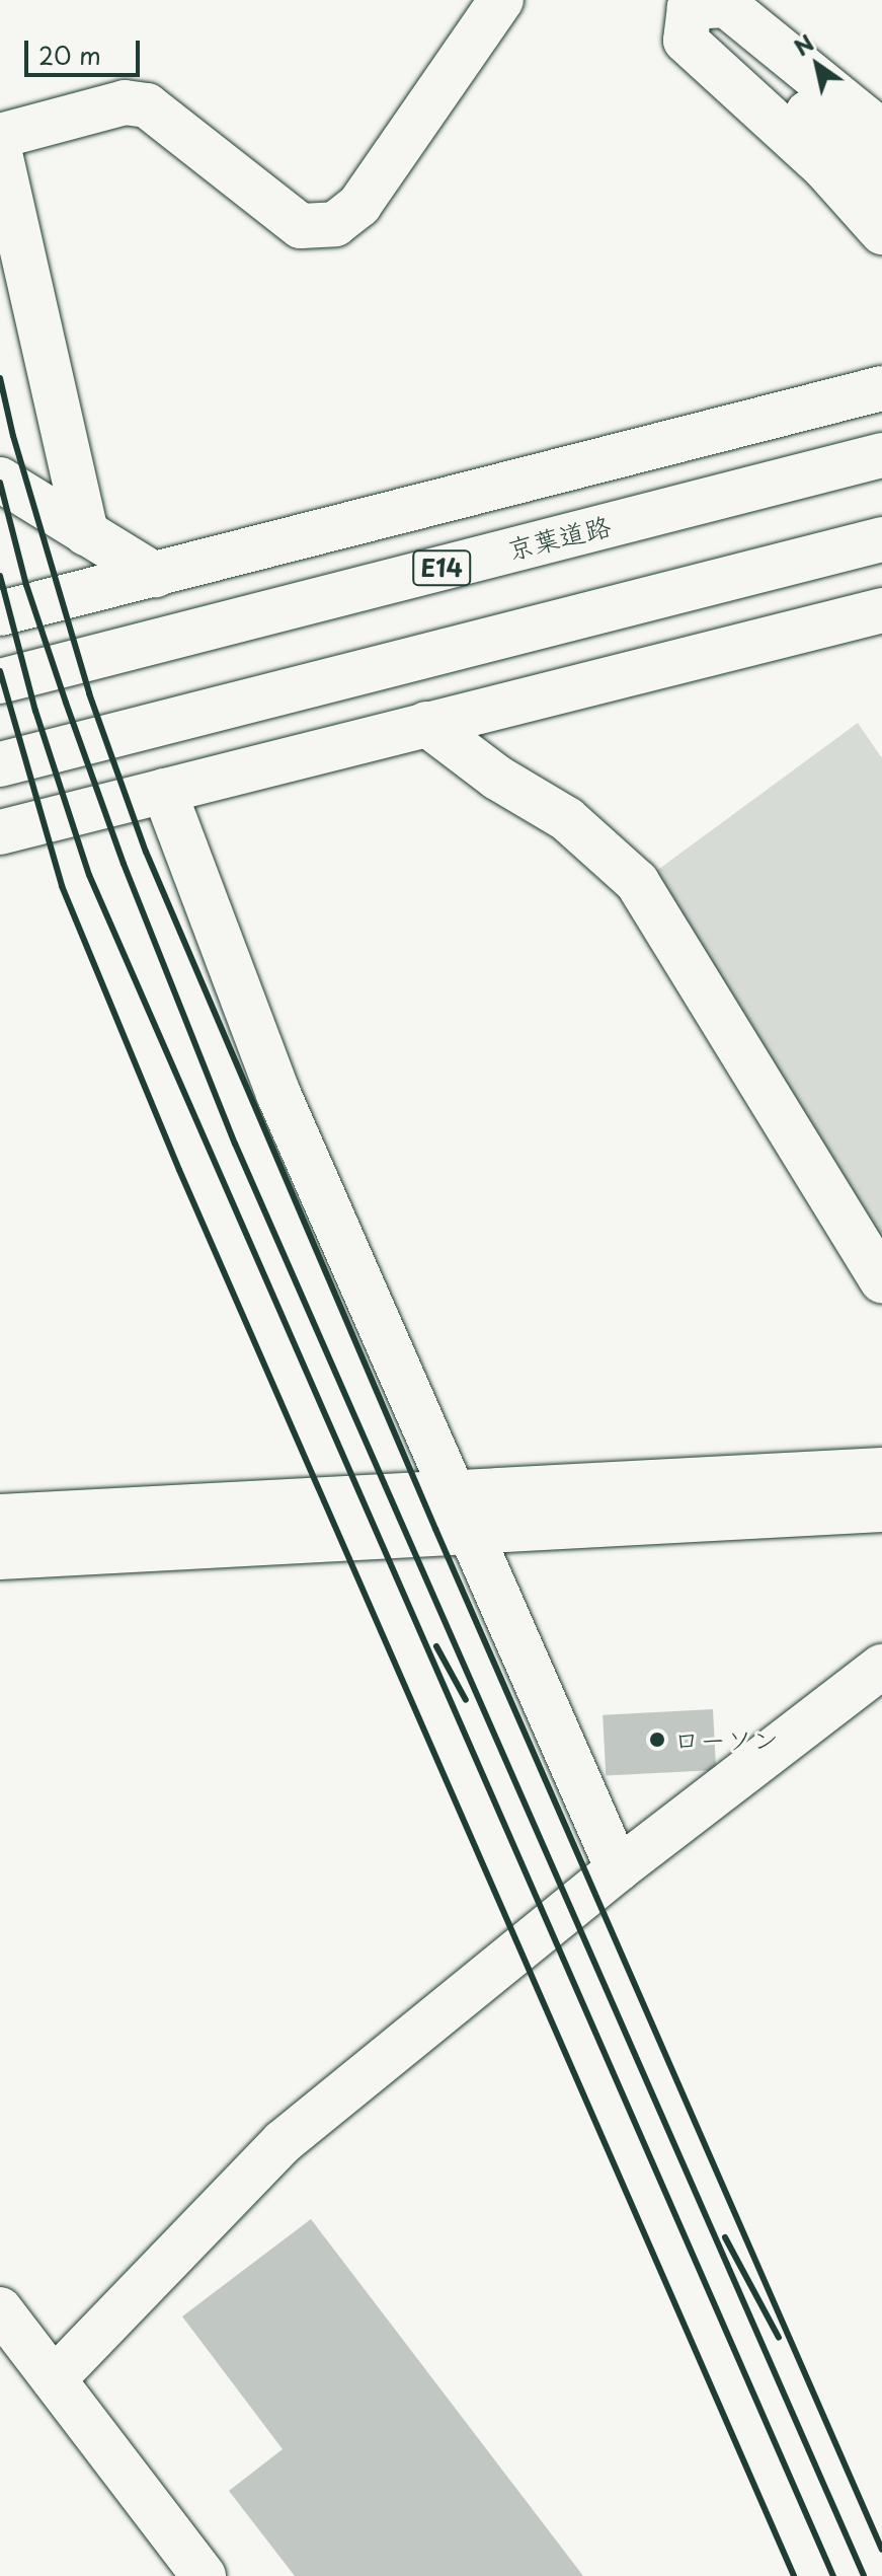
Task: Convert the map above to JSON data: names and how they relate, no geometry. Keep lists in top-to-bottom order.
{
  "streets": {
    "main road": ["京葉道路", "E14"]
  },
  "places": ["ローソン"],
  "scale_bar": "20 m",
  "north": "top left"
}
